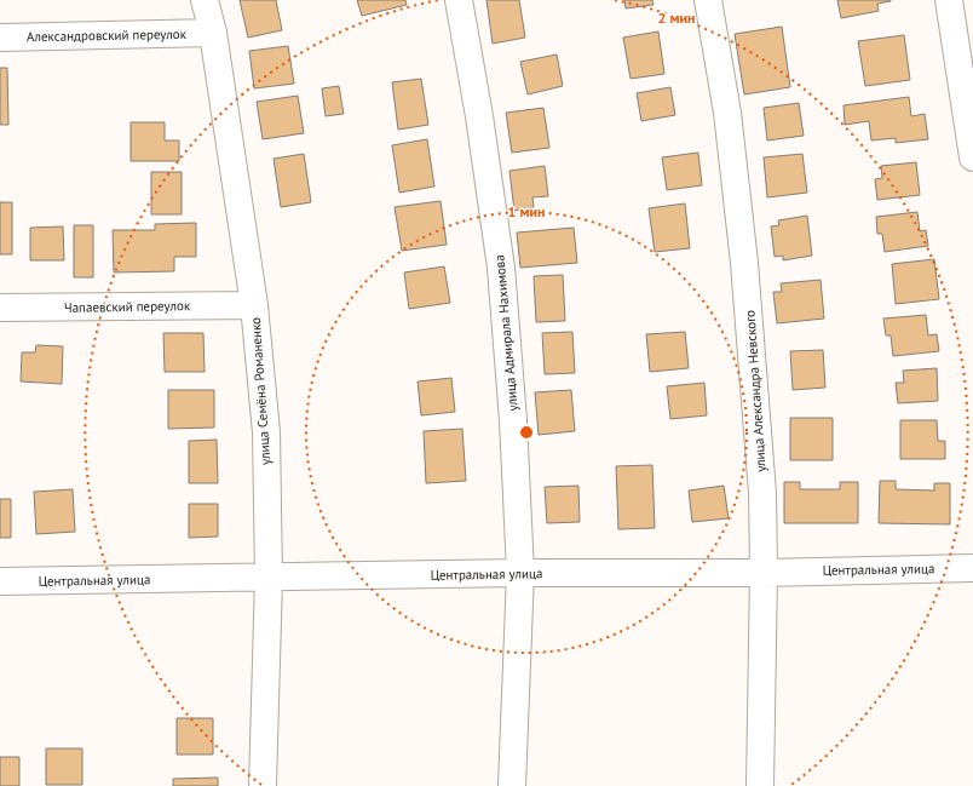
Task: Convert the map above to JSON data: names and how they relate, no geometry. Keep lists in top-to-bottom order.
{
  "streets": {
    "street": [
      "Александровский переулок",
      "Чапаевский переулок",
      "улица Адмирала Нахимова",
      "улица Семёна Романенко",
      "улица Александра Невского",
      "Центральная улица"
    ]
  },
  "crossings": [
    ["Александровский переулок", "улица Семёна Романенко"],
    ["Чапаевский переулок", "улица Семёна Романенко"],
    ["улица Адмирала Нахимова", "Центральная улица"],
    ["улица Семёна Романенко", "Центральная улица"],
    ["улица Александра Невского", "Центральная улица"]
  ],
  "rings": ["2 мин", "1 мин"]
}
